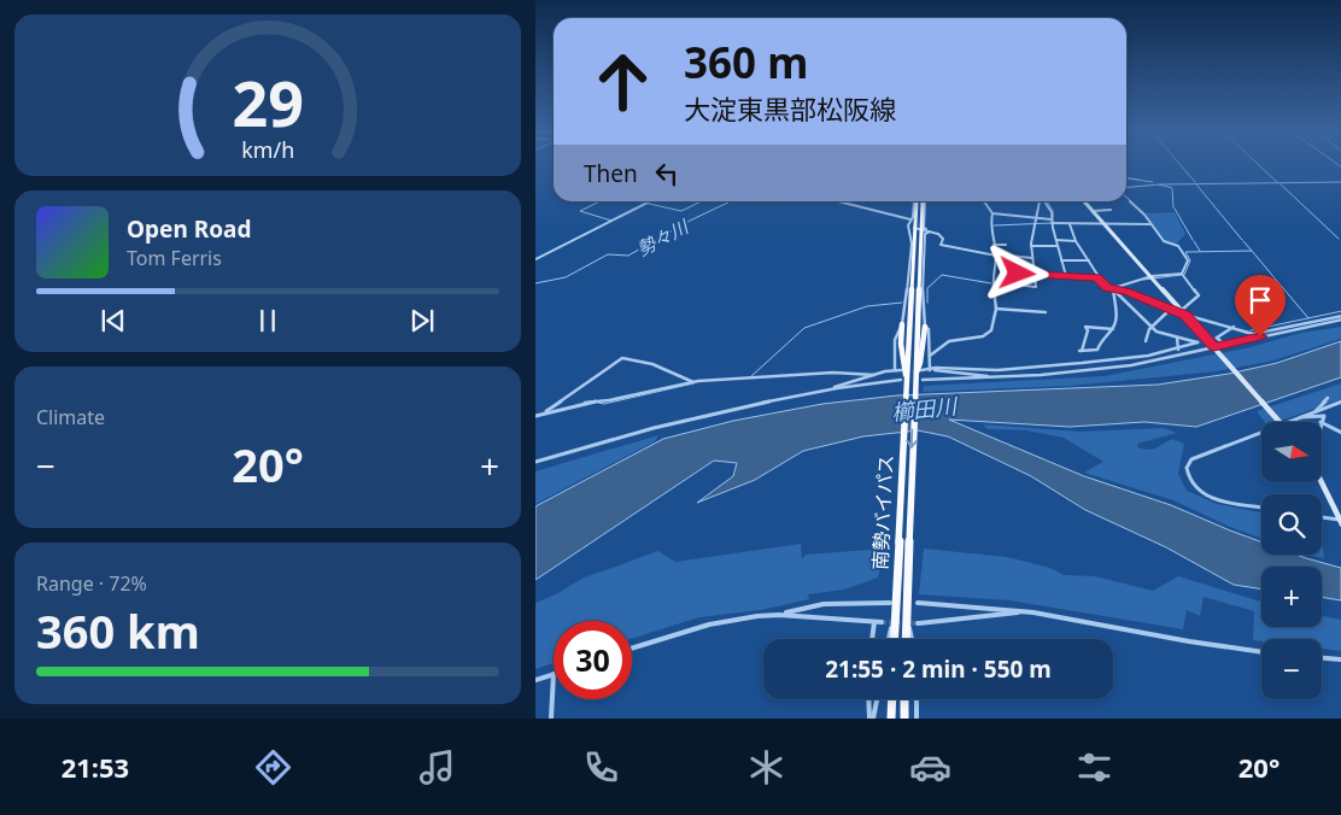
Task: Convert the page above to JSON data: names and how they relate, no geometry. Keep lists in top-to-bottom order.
{
  "streets": {
    "highway": ["南勢バイパス"]
  },
  "water": ["勢々川", "櫛田川"],
  "north": "right",
  "page": {
    "turn": ["360 m", "大淀東黒部松阪線"],
    "then": "Then",
    "song": ["Open Road", "Tom Ferris"],
    "tile": [
      "Climate",
      ["Range · 72%", "360 km"]
    ],
    "map_buttons": ["+", "−"],
    "heat": ["−", "20°", "+"],
    "limit": "30",
    "trip": "21:55 · 2 min · 550 m",
    "tabs": ["21:53", "20°"],
    "gauge": ["29", "km/h"]
  }
}
